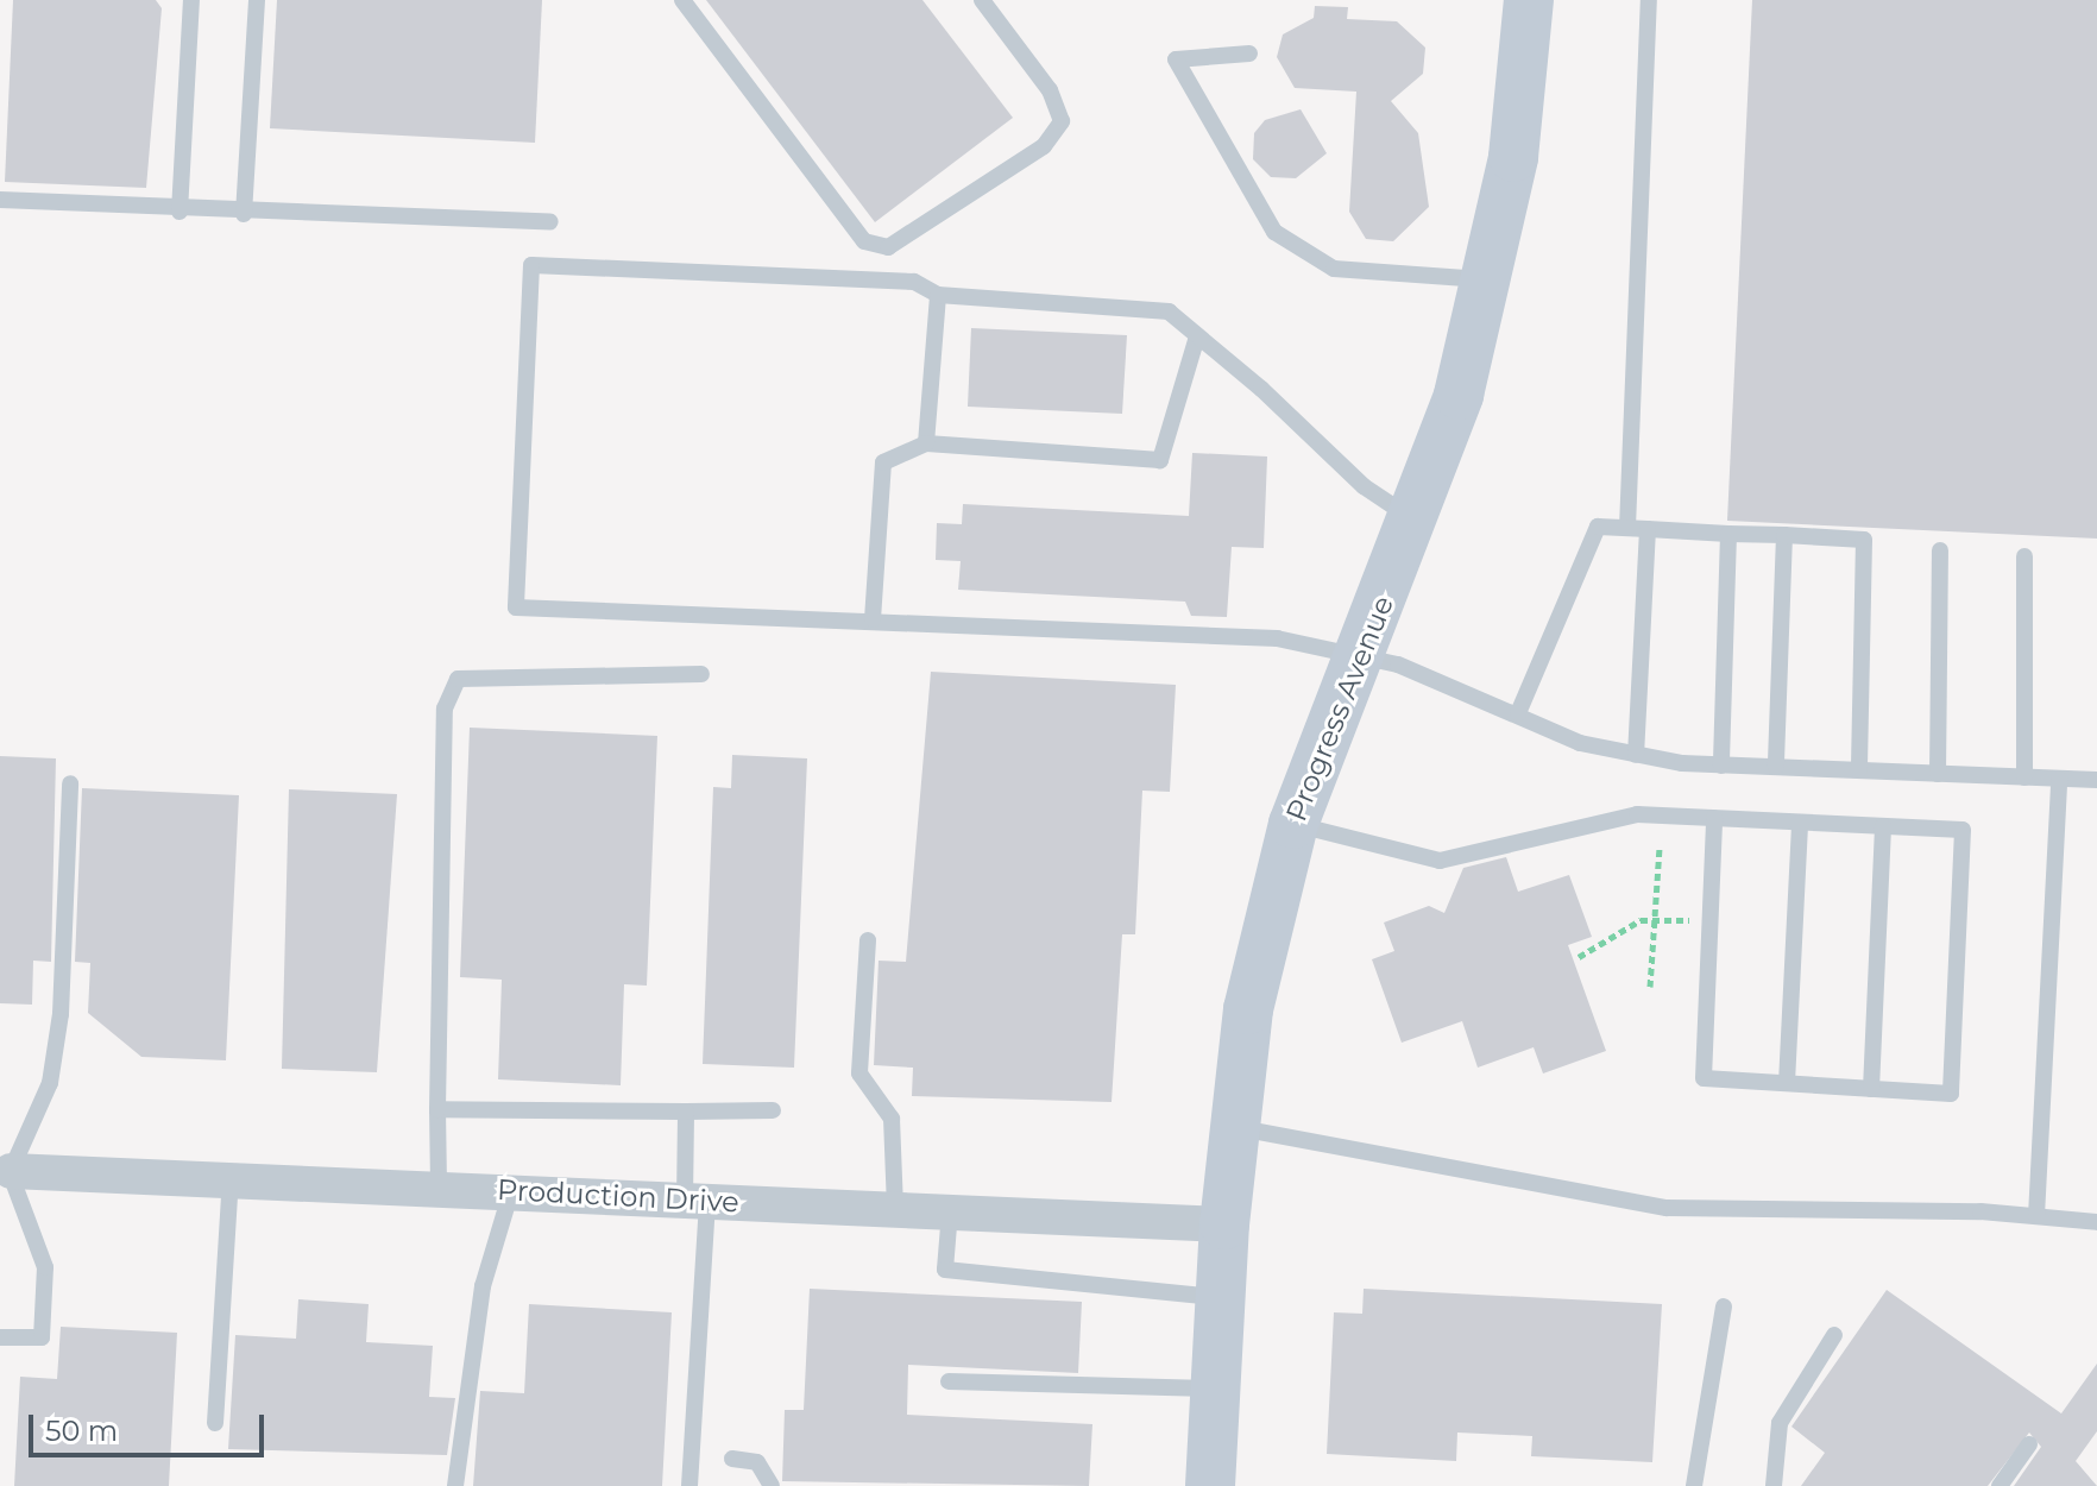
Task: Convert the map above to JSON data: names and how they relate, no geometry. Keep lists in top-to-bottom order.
{
  "streets": {
    "main road": ["Progress Avenue"],
    "street": ["Production Drive"]
  },
  "crossings": [
    ["Progress Avenue", "Production Drive"]
  ],
  "scale_bar": "50 m"
}
